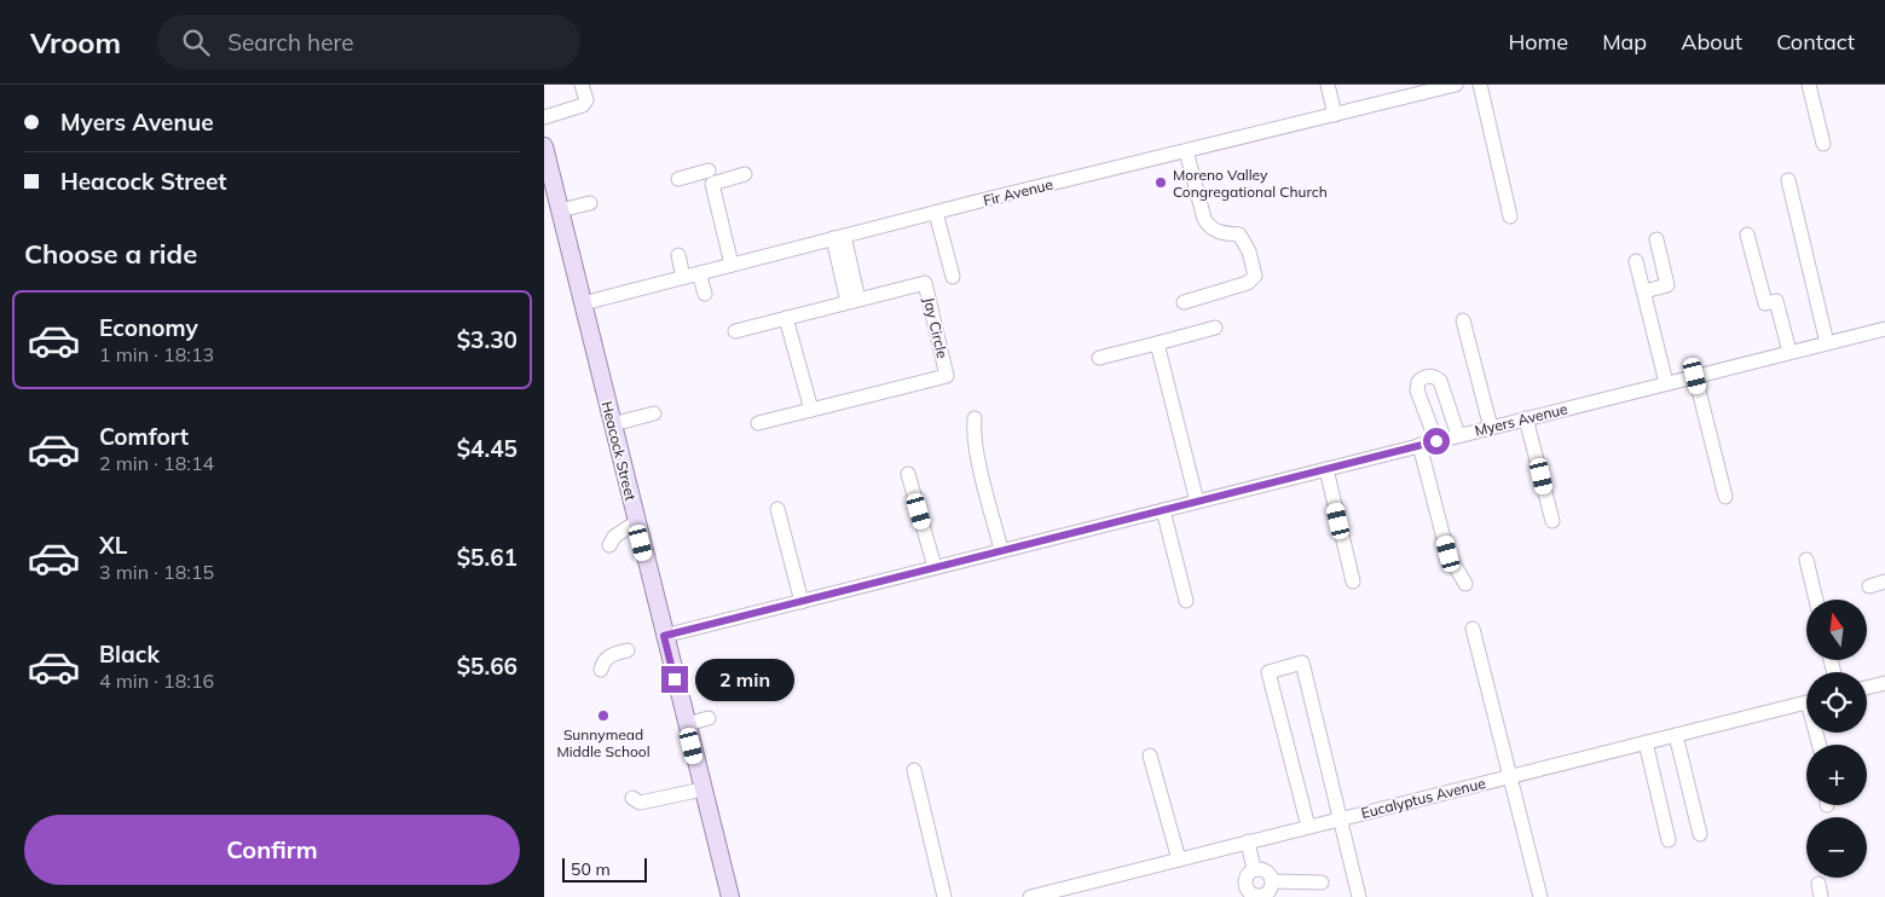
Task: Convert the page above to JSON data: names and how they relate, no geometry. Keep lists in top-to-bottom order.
{
  "streets": {
    "main road": ["Heacock Street"],
    "street": [
      "Fir Avenue",
      "Jay Circle",
      "Myers Avenue",
      "Eucalyptus Avenue"
    ]
  },
  "crossings": [
    ["Fir Avenue", "Heacock Street"],
    ["Myers Avenue", "Heacock Street"]
  ],
  "places": ["Moreno Valley Congregational Church", "Sunnymead Middle School"],
  "scale_bar": "50 m",
  "north": "top",
  "page": {
    "header": "Vroom",
    "search": "Search here",
    "nav": [
      "Home",
      "Map",
      "About",
      "Contact"
    ],
    "banner": ["Myers Avenue", "Heacock Street"],
    "heading": "Choose a ride",
    "list": [
      {
        "name": "Economy",
        "note": "1 min · 18:13",
        "value": "$3.30"
      },
      {
        "name": "Comfort",
        "note": "2 min · 18:14",
        "value": "$4.45"
      },
      {
        "name": "XL",
        "note": "3 min · 18:15",
        "value": "$5.61"
      },
      {
        "name": "Black",
        "note": "4 min · 18:16",
        "value": "$5.66"
      }
    ],
    "map_buttons": ["+", "−"],
    "bubble": "2 min",
    "buttons": "Confirm",
    "scale": "50 m"
  }
}
